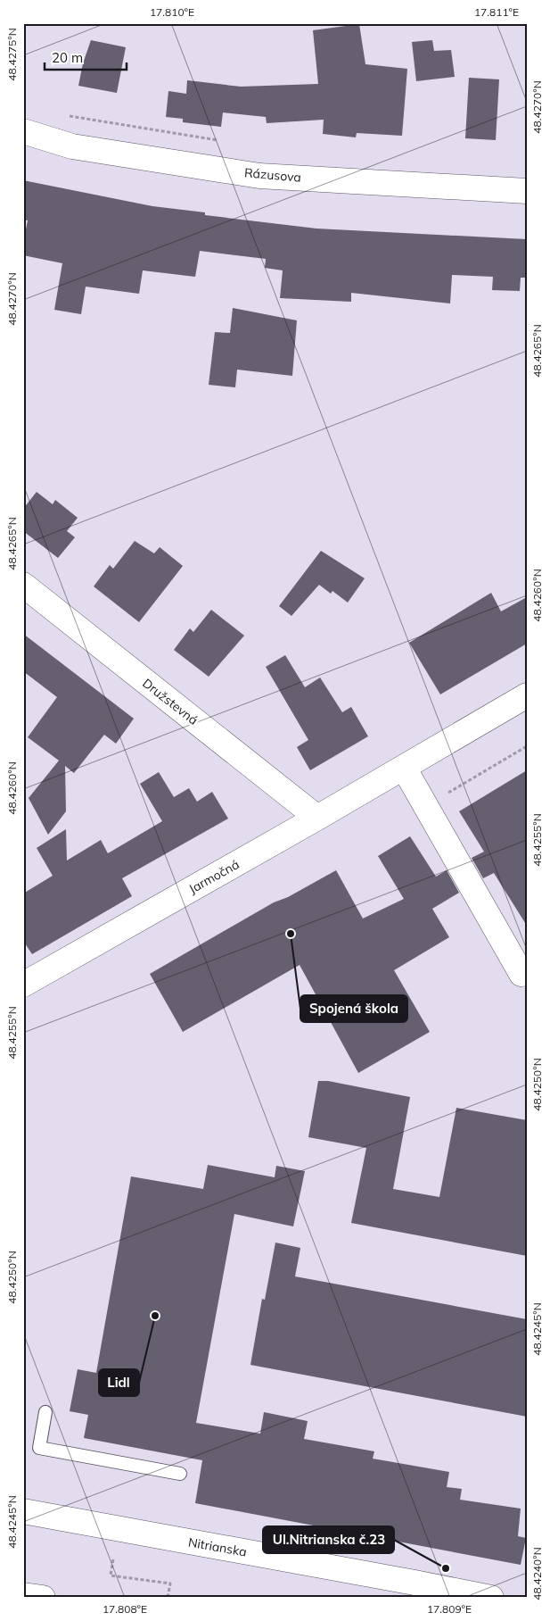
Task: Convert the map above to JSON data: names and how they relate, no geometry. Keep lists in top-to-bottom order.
{
  "streets": {
    "street": [
      "Rázusova",
      "Družstevná",
      "Jarmočná",
      "Nitrianska"
    ]
  },
  "crossings": [
    ["Družstevná", "Jarmočná"]
  ],
  "places": ["Spojená škola", "Lidl", "Ul.Nitrianska č.23"],
  "scale_bar": "20 m",
  "coordinates": [
    "17.810°E",
    "17.811°E",
    "48.4275°N",
    "48.4270°N",
    "48.4265°N",
    "48.4260°N",
    "48.4255°N",
    "48.4250°N",
    "48.4245°N",
    "48.4240°N",
    "17.808°E",
    "17.809°E"
  ]
}
